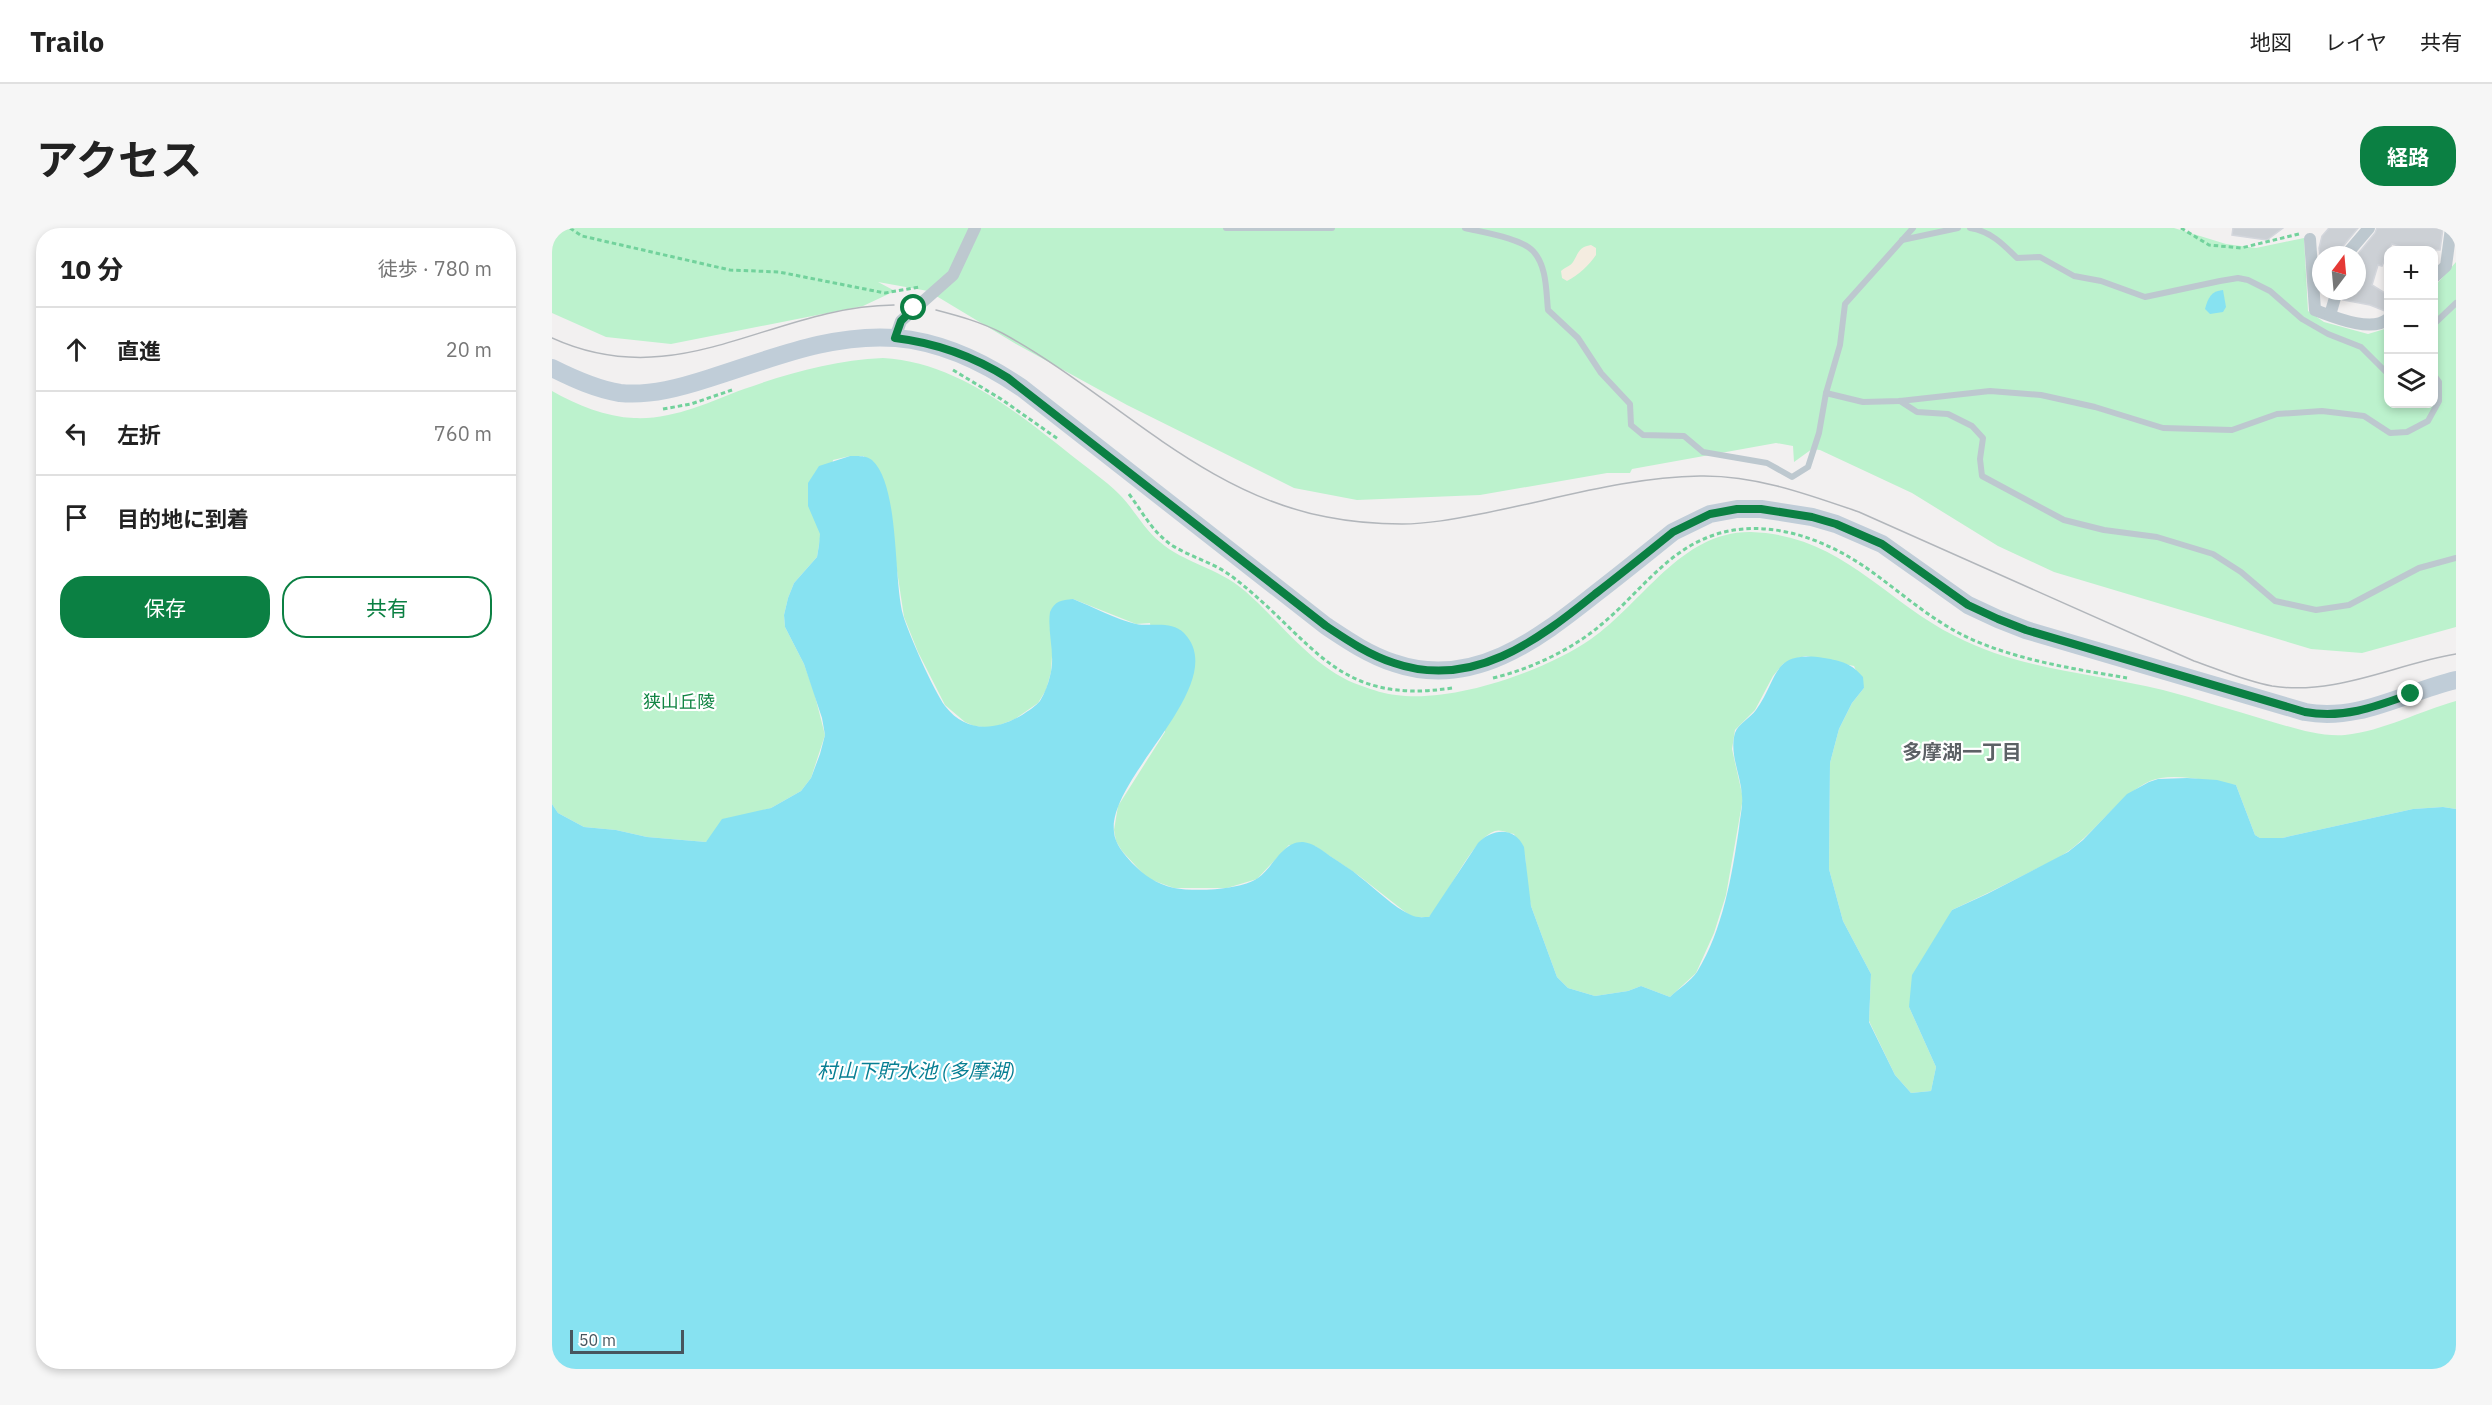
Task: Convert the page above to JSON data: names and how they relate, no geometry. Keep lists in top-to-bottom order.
{
  "districts": ["多摩湖一丁目"],
  "water": ["村山下貯水池 (多摩湖)"],
  "parks": ["狭山丘陵"],
  "scale_bar": "50 m",
  "north": "top",
  "page": {
    "header": "Trailo",
    "nav": ["地図", "レイヤ", "共有"],
    "title": "アクセス",
    "buttons": [
      "経路",
      ["保存", "共有"]
    ],
    "heading": ["10 分", "徒歩 · 780 m"],
    "map_buttons": ["+", "−"],
    "list": [
      ["直進", "20 m"],
      ["左折", "760 m"],
      "目的地に到着"
    ],
    "scale": "50 m"
  }
}
